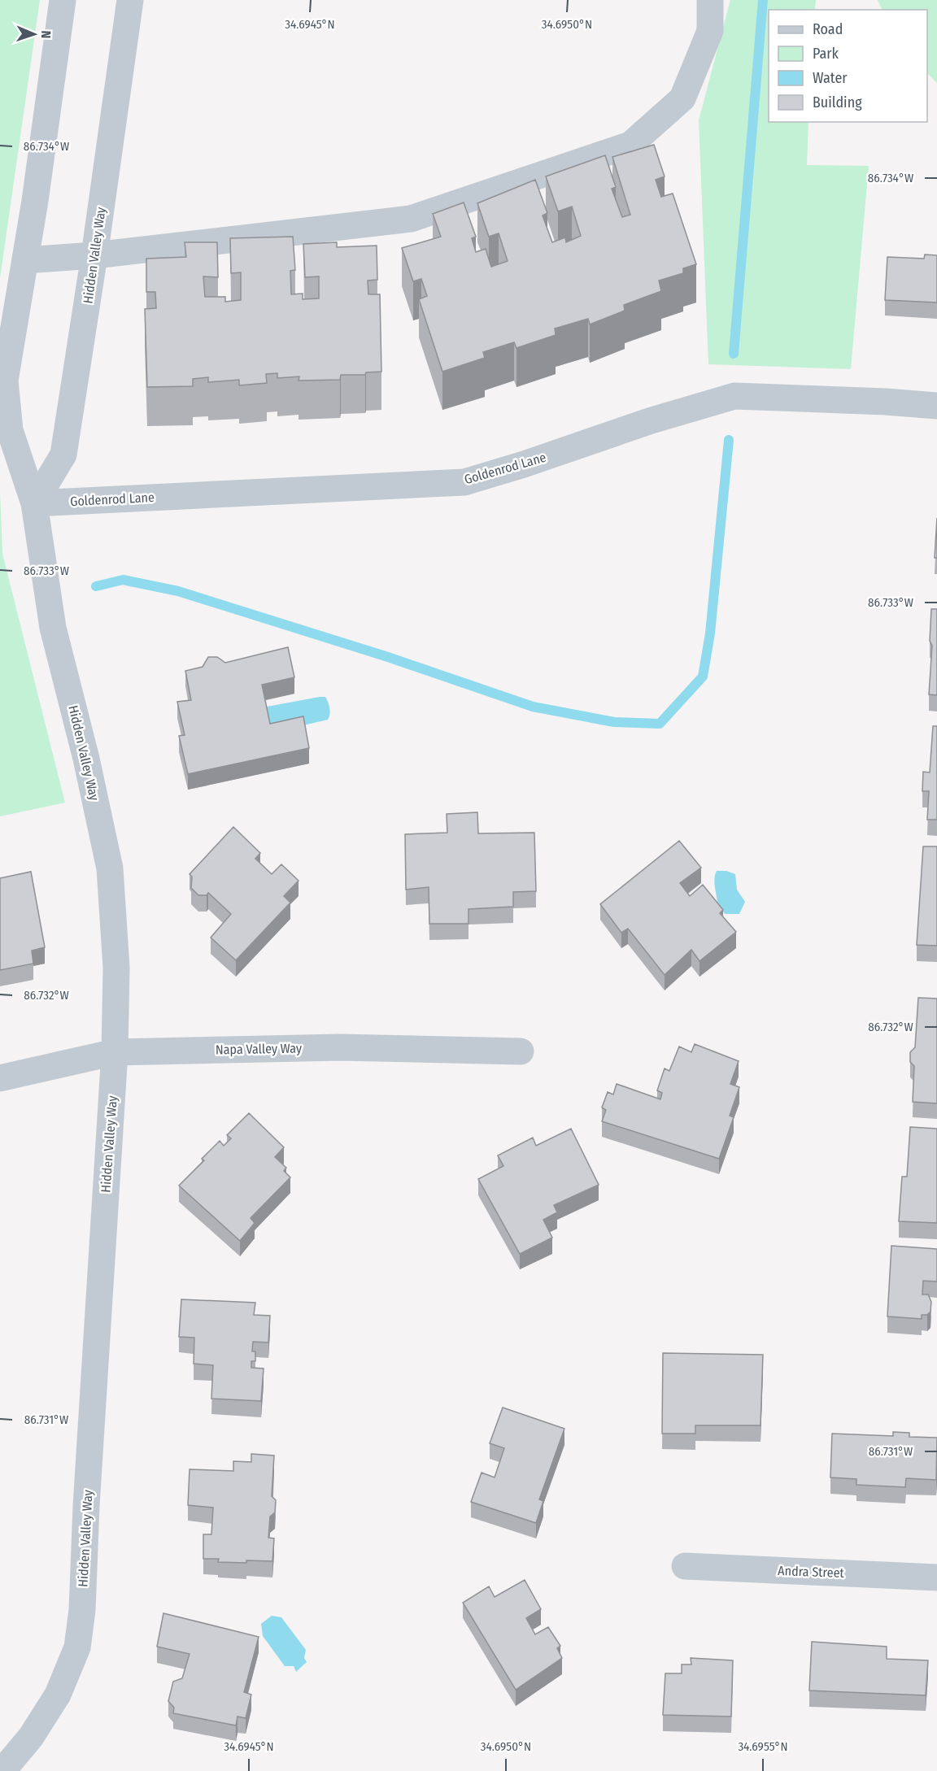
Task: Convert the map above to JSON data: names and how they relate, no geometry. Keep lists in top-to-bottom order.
{
  "streets": {
    "street": [
      "Hidden Valley Way",
      "Goldenrod Lane",
      "Napa Valley Way",
      "Andra Street"
    ]
  },
  "crossings": [
    ["Hidden Valley Way", "Goldenrod Lane"],
    ["Hidden Valley Way", "Napa Valley Way"]
  ],
  "legend": [
    "Road",
    "Park",
    "Water",
    "Building"
  ],
  "north": "right",
  "coordinates": [
    "34.6945°N",
    "34.6950°N",
    "86.734°W",
    "86.733°W",
    "86.732°W",
    "86.731°W",
    "34.6955°N"
  ]
}
